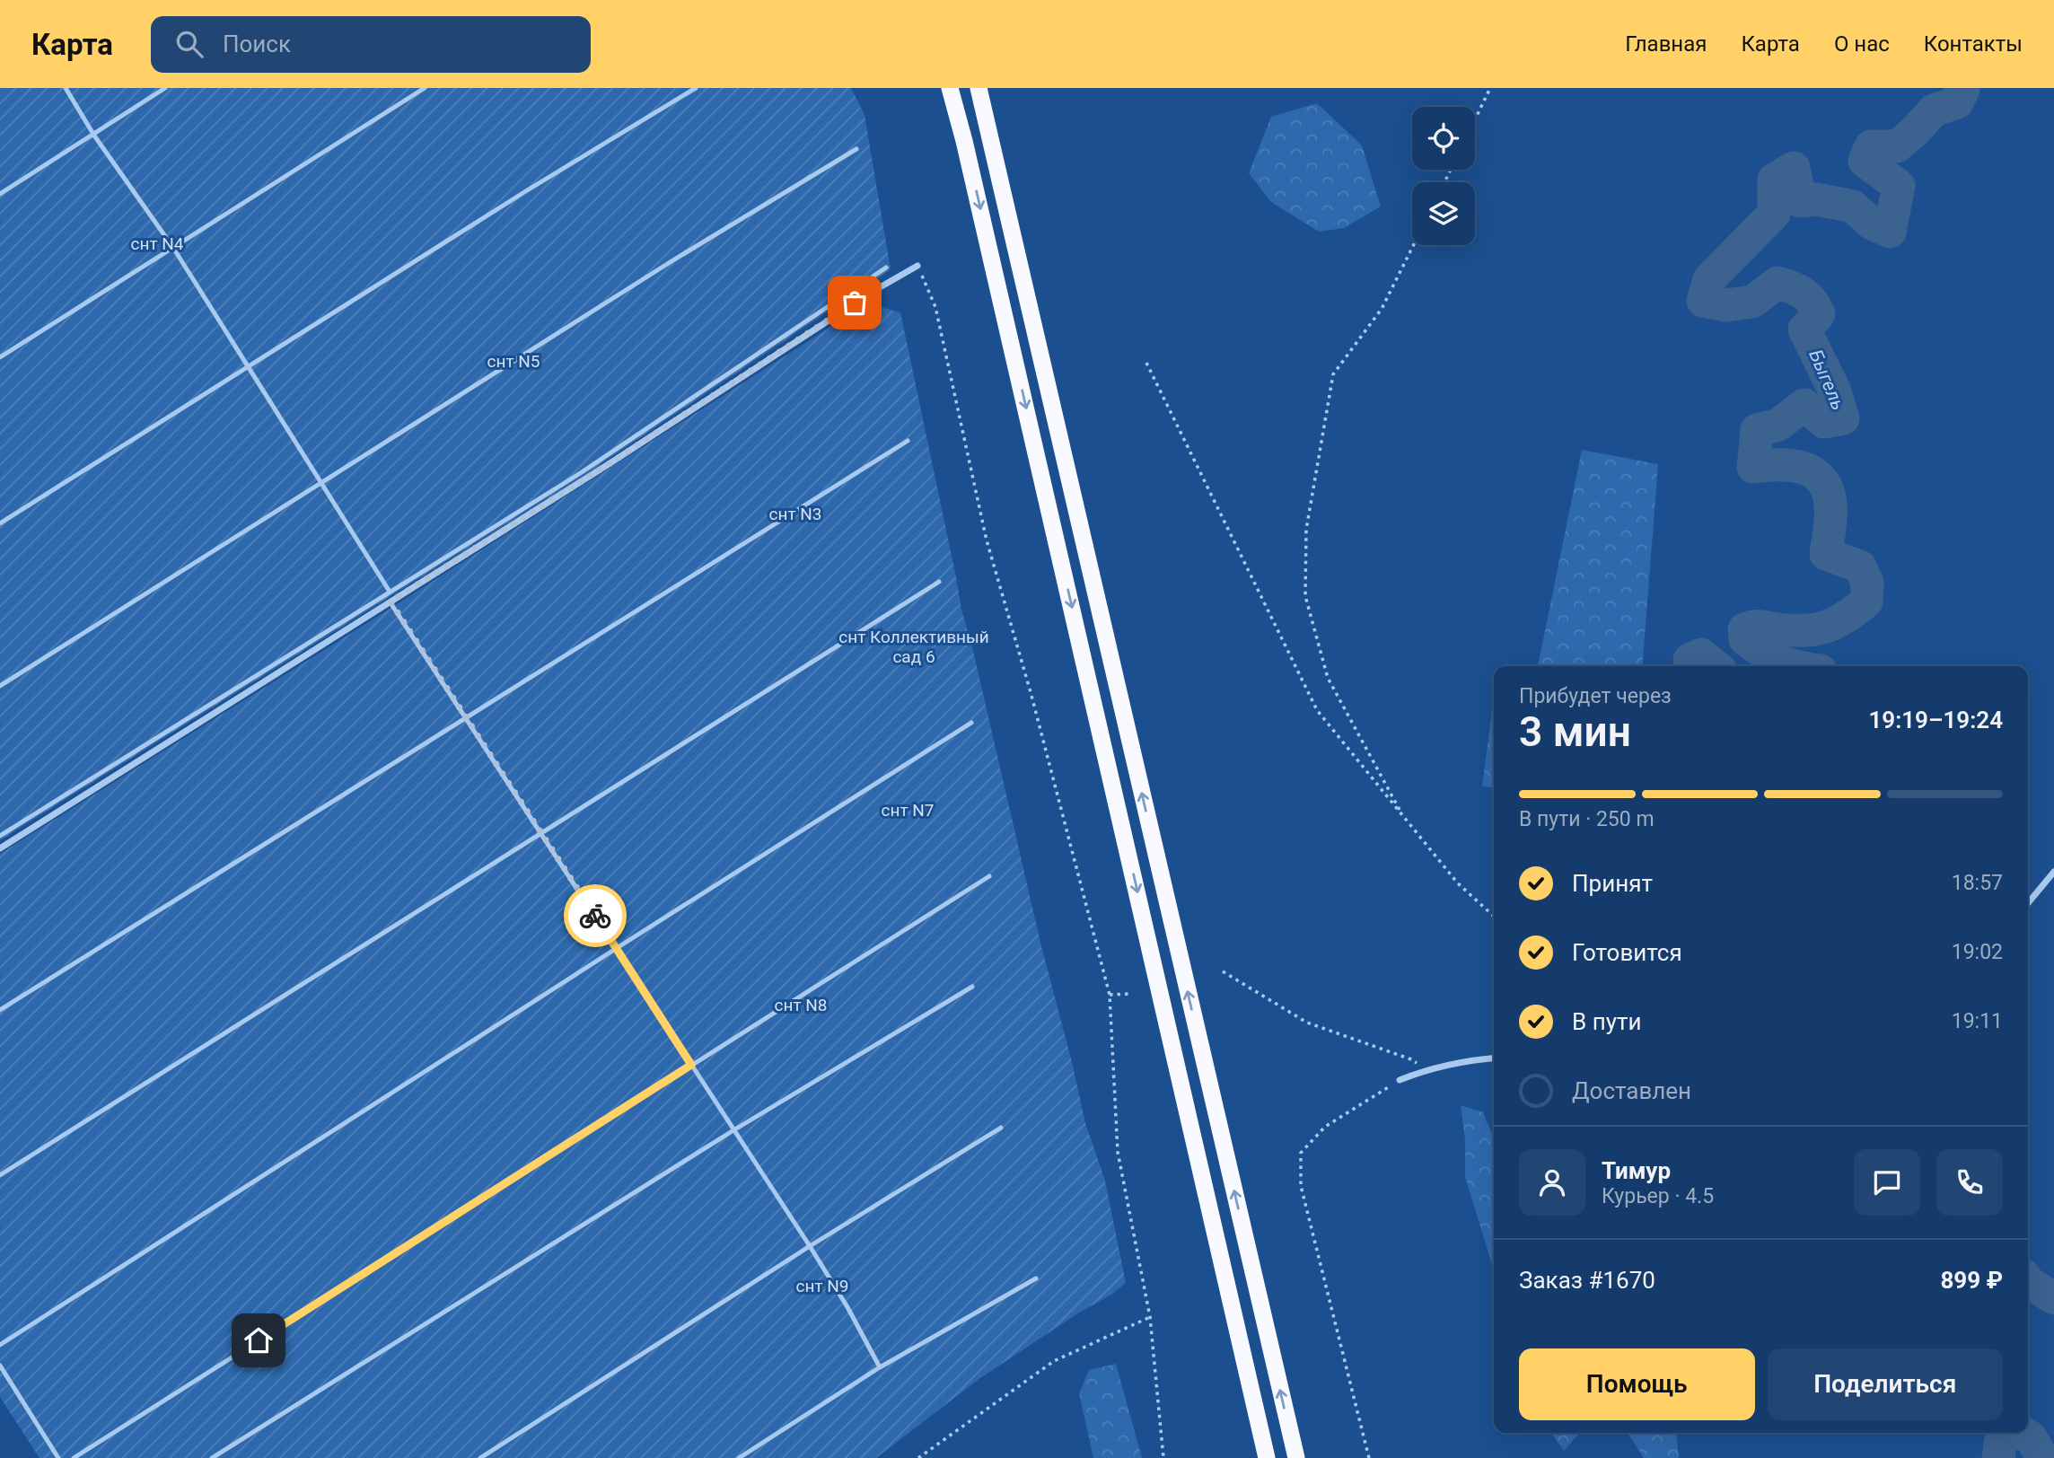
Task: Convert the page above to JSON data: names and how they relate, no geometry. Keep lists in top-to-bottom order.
{
  "water": ["Быгель"],
  "parks": [
    "снт N4",
    "снт N5",
    "снт N3",
    "снт Коллективный сад 6",
    "снт N7",
    "снт N8",
    "снт N9"
  ],
  "page": {
    "header": "Карта",
    "search": "Поиск",
    "nav": [
      "Главная",
      "Карта",
      "О нас",
      "Контакты"
    ],
    "heading": ["3 мин", "Прибудет через", "19:19–19:24"],
    "panel": [
      "Тимур",
      "Курьер · 4.5",
      "Заказ #1670",
      "899 ₽"
    ],
    "bar": "В пути · 250 m",
    "list": [
      ["Принят", "18:57"],
      ["Готовится", "19:02"],
      ["В пути", "19:11"],
      "Доставлен"
    ],
    "buttons": ["Помощь", "Поделиться"]
  }
}
